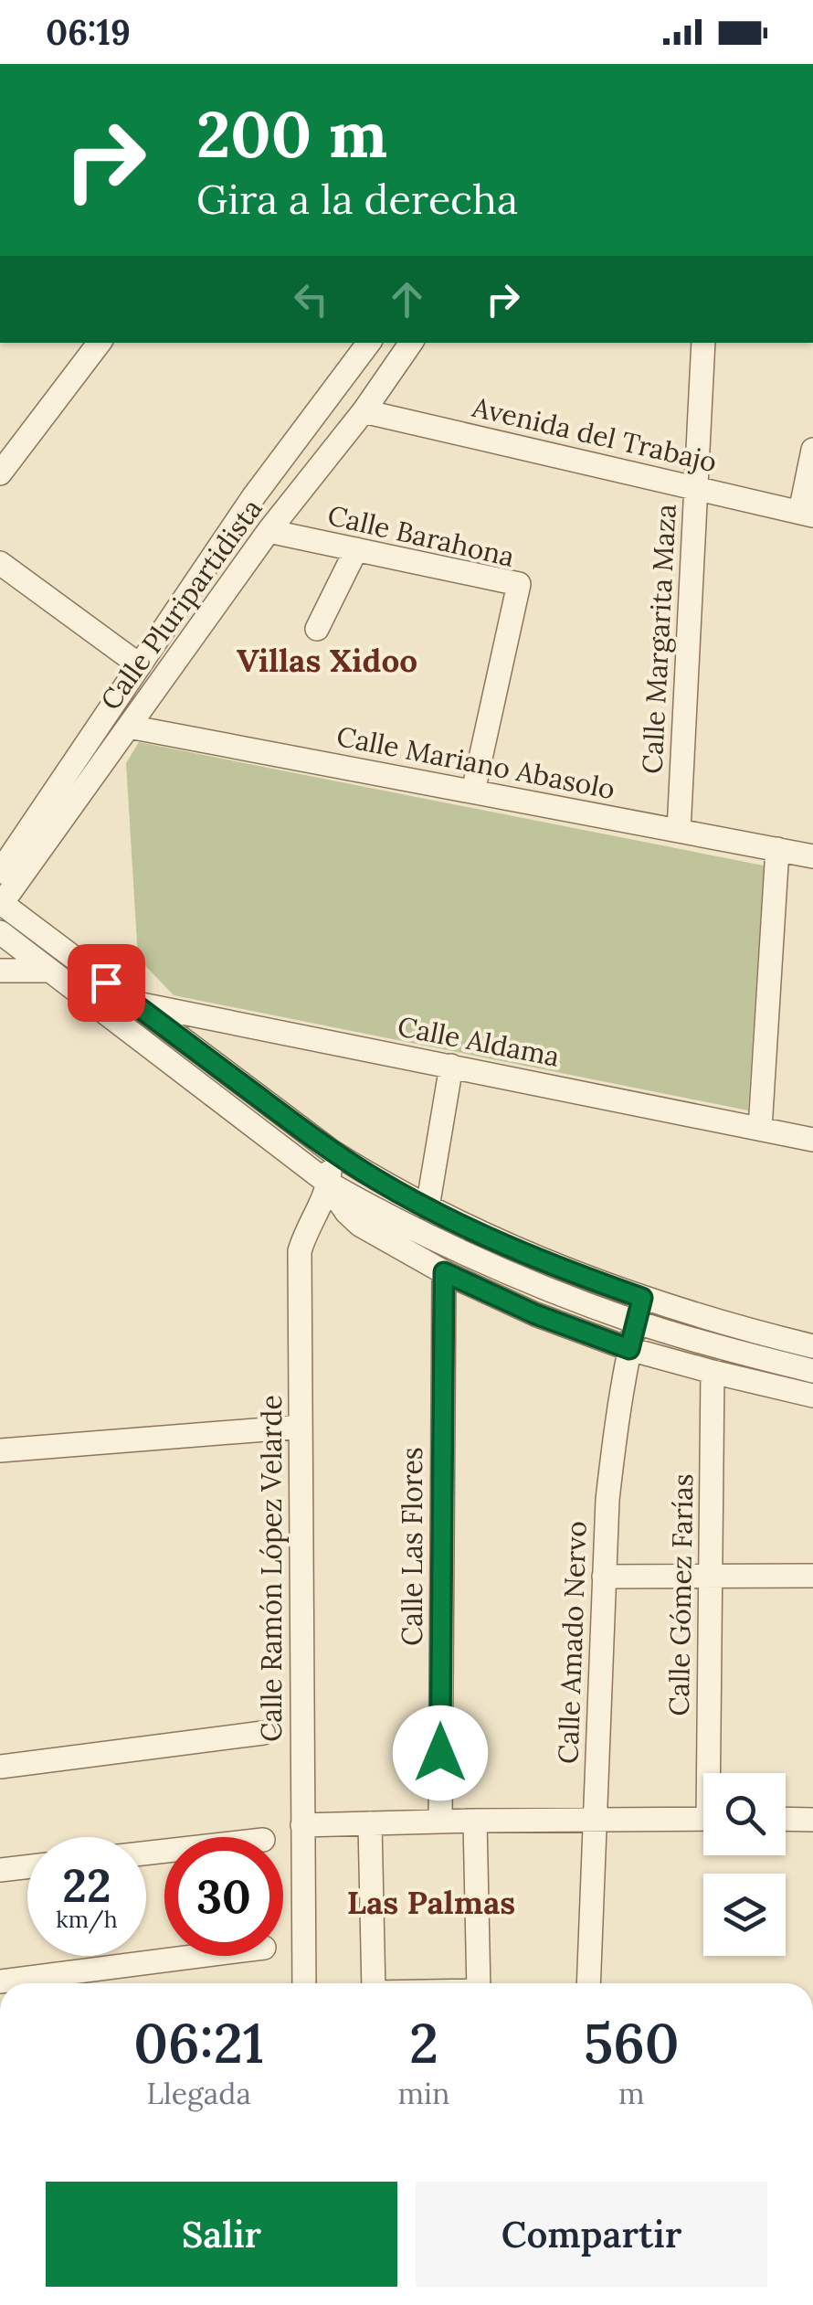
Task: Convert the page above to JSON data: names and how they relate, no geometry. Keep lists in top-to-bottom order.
{
  "streets": {
    "street": [
      "Avenida del Trabajo",
      "Calle Barahona",
      "Calle Pluripartidista",
      "Calle Margarita Maza",
      "Calle Mariano Abasolo",
      "Calle Aldama",
      "Calle Las Flores",
      "Calle Ramón López Velarde",
      "Calle Gómez Farías",
      "Calle Amado Nervo"
    ]
  },
  "crossings": [
    ["Avenida del Trabajo", "Calle Pluripartidista"],
    ["Avenida del Trabajo", "Calle Margarita Maza"],
    ["Calle Barahona", "Calle Pluripartidista"],
    ["Calle Barahona", "Calle Mariano Abasolo"],
    ["Calle Pluripartidista", "Calle Mariano Abasolo"],
    ["Calle Margarita Maza", "Calle Mariano Abasolo"]
  ],
  "districts": ["Villas Xidoo", "Las Palmas"],
  "page": {
    "status": "06:19",
    "turn": ["200 m", "Gira a la derecha"],
    "speed": "22 km/h",
    "limit": "30",
    "eta": [
      "06:21",
      "Llegada",
      "2",
      "min",
      "560",
      "m"
    ],
    "buttons": ["Salir", "Compartir"]
  }
}
